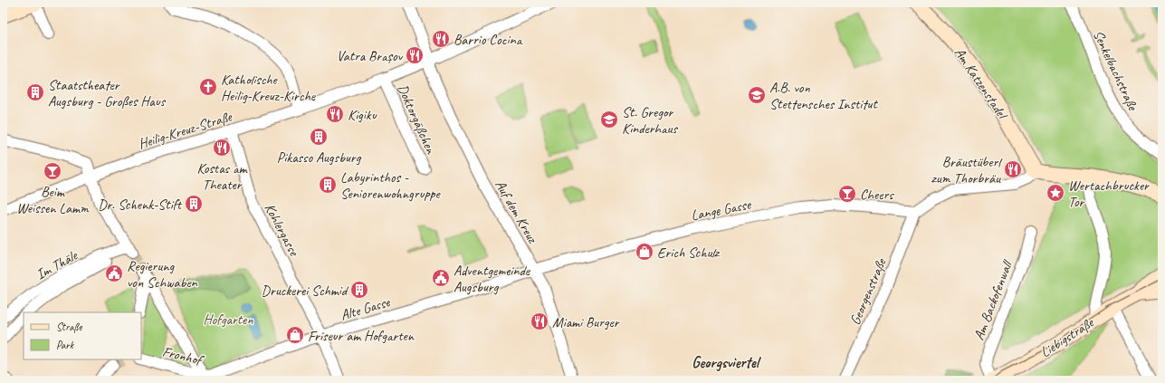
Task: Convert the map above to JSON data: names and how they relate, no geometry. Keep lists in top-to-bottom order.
{
  "streets": {
    "street": [
      "Senkelbachstraße",
      "Am Katzenstadel",
      "Doktorgäßchen",
      "Heilig-Kreuz-Straße",
      "Lange Gasse",
      "Auf dem Kreuz",
      "Kohlergasse",
      "Im Thäle",
      "Georgenstraße",
      "Am Backofenwall",
      "Alte Gasse",
      "Liebigstraße",
      "Fronhof"
    ]
  },
  "crossings": [
    ["Doktorgäßchen", "Heilig-Kreuz-Straße"],
    ["Heilig-Kreuz-Straße", "Auf dem Kreuz"],
    ["Heilig-Kreuz-Straße", "Kohlergasse"],
    ["Lange Gasse", "Auf dem Kreuz"],
    ["Lange Gasse", "Georgenstraße"],
    ["Lange Gasse", "Alte Gasse"],
    ["Auf dem Kreuz", "Alte Gasse"],
    ["Kohlergasse", "Alte Gasse"],
    ["Am Backofenwall", "Liebigstraße"],
    ["Alte Gasse", "Fronhof"]
  ],
  "districts": ["Georgsviertel"],
  "parks": ["Hofgarten"],
  "places": {
    "restaurant": [
      "Barrio Cocina",
      "Vatra Brașov",
      "Kigiku",
      "Kostas am Theater",
      "Bräustüberl zum Thorbräu",
      "Miami Burger"
    ],
    "church": ["Katholische Heilig-Kreuz-Kirche"],
    "building": [
      "Staatstheater Augsburg - Großes Haus",
      "Pikasso Augsburg",
      "Labyrinthos - Seniorenwohngruppe",
      "Dr. Schenk-Stift",
      "Druckerei Schmid"
    ],
    "school or university": ["A.B. von Stettensches Institut", "St. Gregor Kinderhaus"],
    "bar": ["Beim Weissen Lamm", "Cheers"],
    "place": ["Wertachbrucker Tor"],
    "shop": ["Erich Schulz", "Friseur am Hofgarten"],
    "public building": ["Regierung von Schwaben", "Adventgemeinde Augsburg"]
  },
  "legend": ["Straße", "Park"]
}
